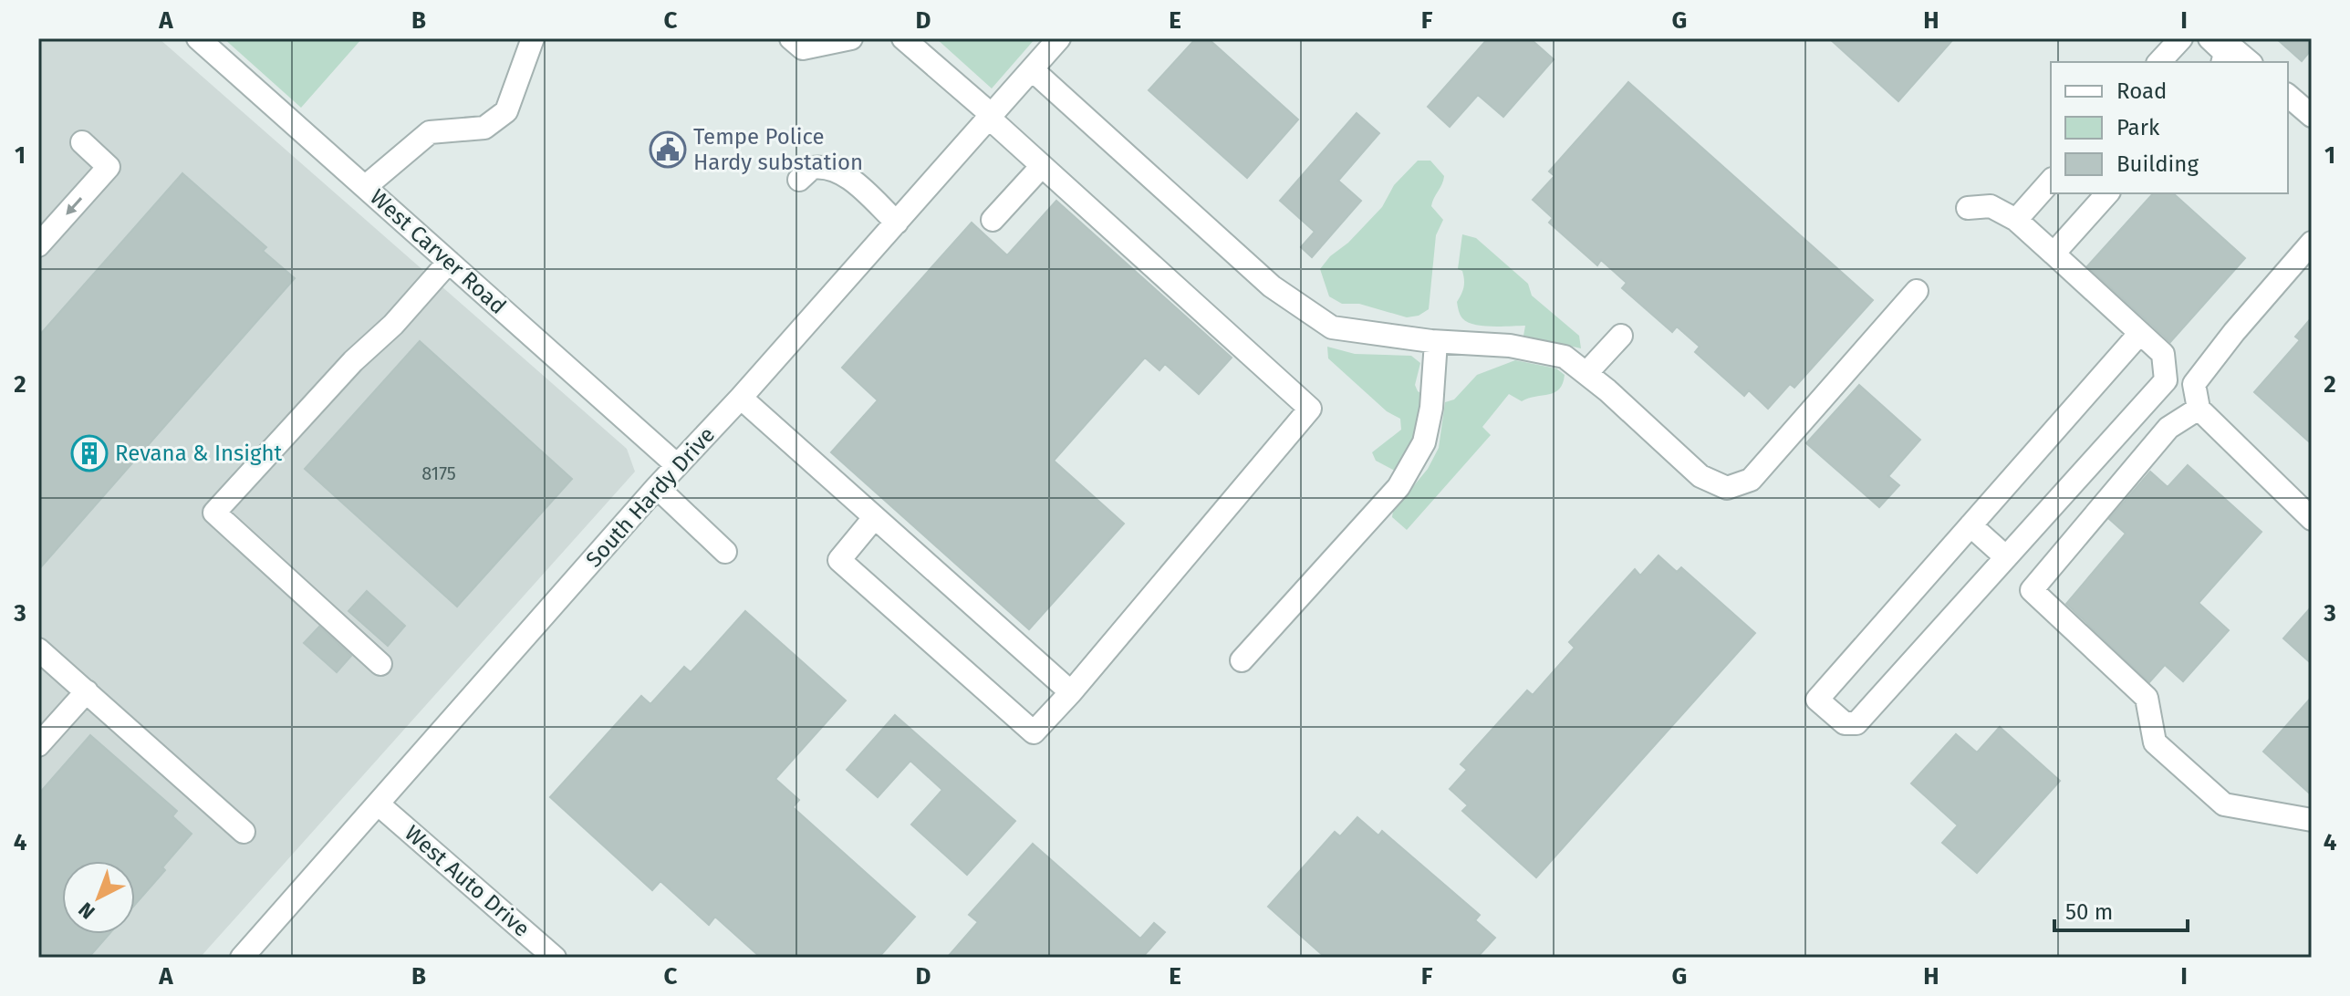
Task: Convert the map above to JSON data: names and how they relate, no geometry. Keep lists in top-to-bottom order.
{
  "streets": {
    "street": ["West Carver Road", "South Hardy Drive", "West Auto Drive"]
  },
  "crossings": [
    ["West Carver Road", "South Hardy Drive"],
    ["South Hardy Drive", "West Auto Drive"]
  ],
  "places": {
    "public building": ["Tempe Police Hardy substation"],
    "building": ["Revana & Insight"]
  },
  "house_numbers": ["8175"],
  "legend": ["Road", "Park", "Building"],
  "scale_bar": "50 m",
  "north": "bottom left",
  "grid": {
    "columns": [
      "A",
      "B",
      "C",
      "D",
      "E",
      "F",
      "G",
      "H",
      "I"
    ],
    "rows": [
      "1",
      "2",
      "3",
      "4"
    ]
  }
}
